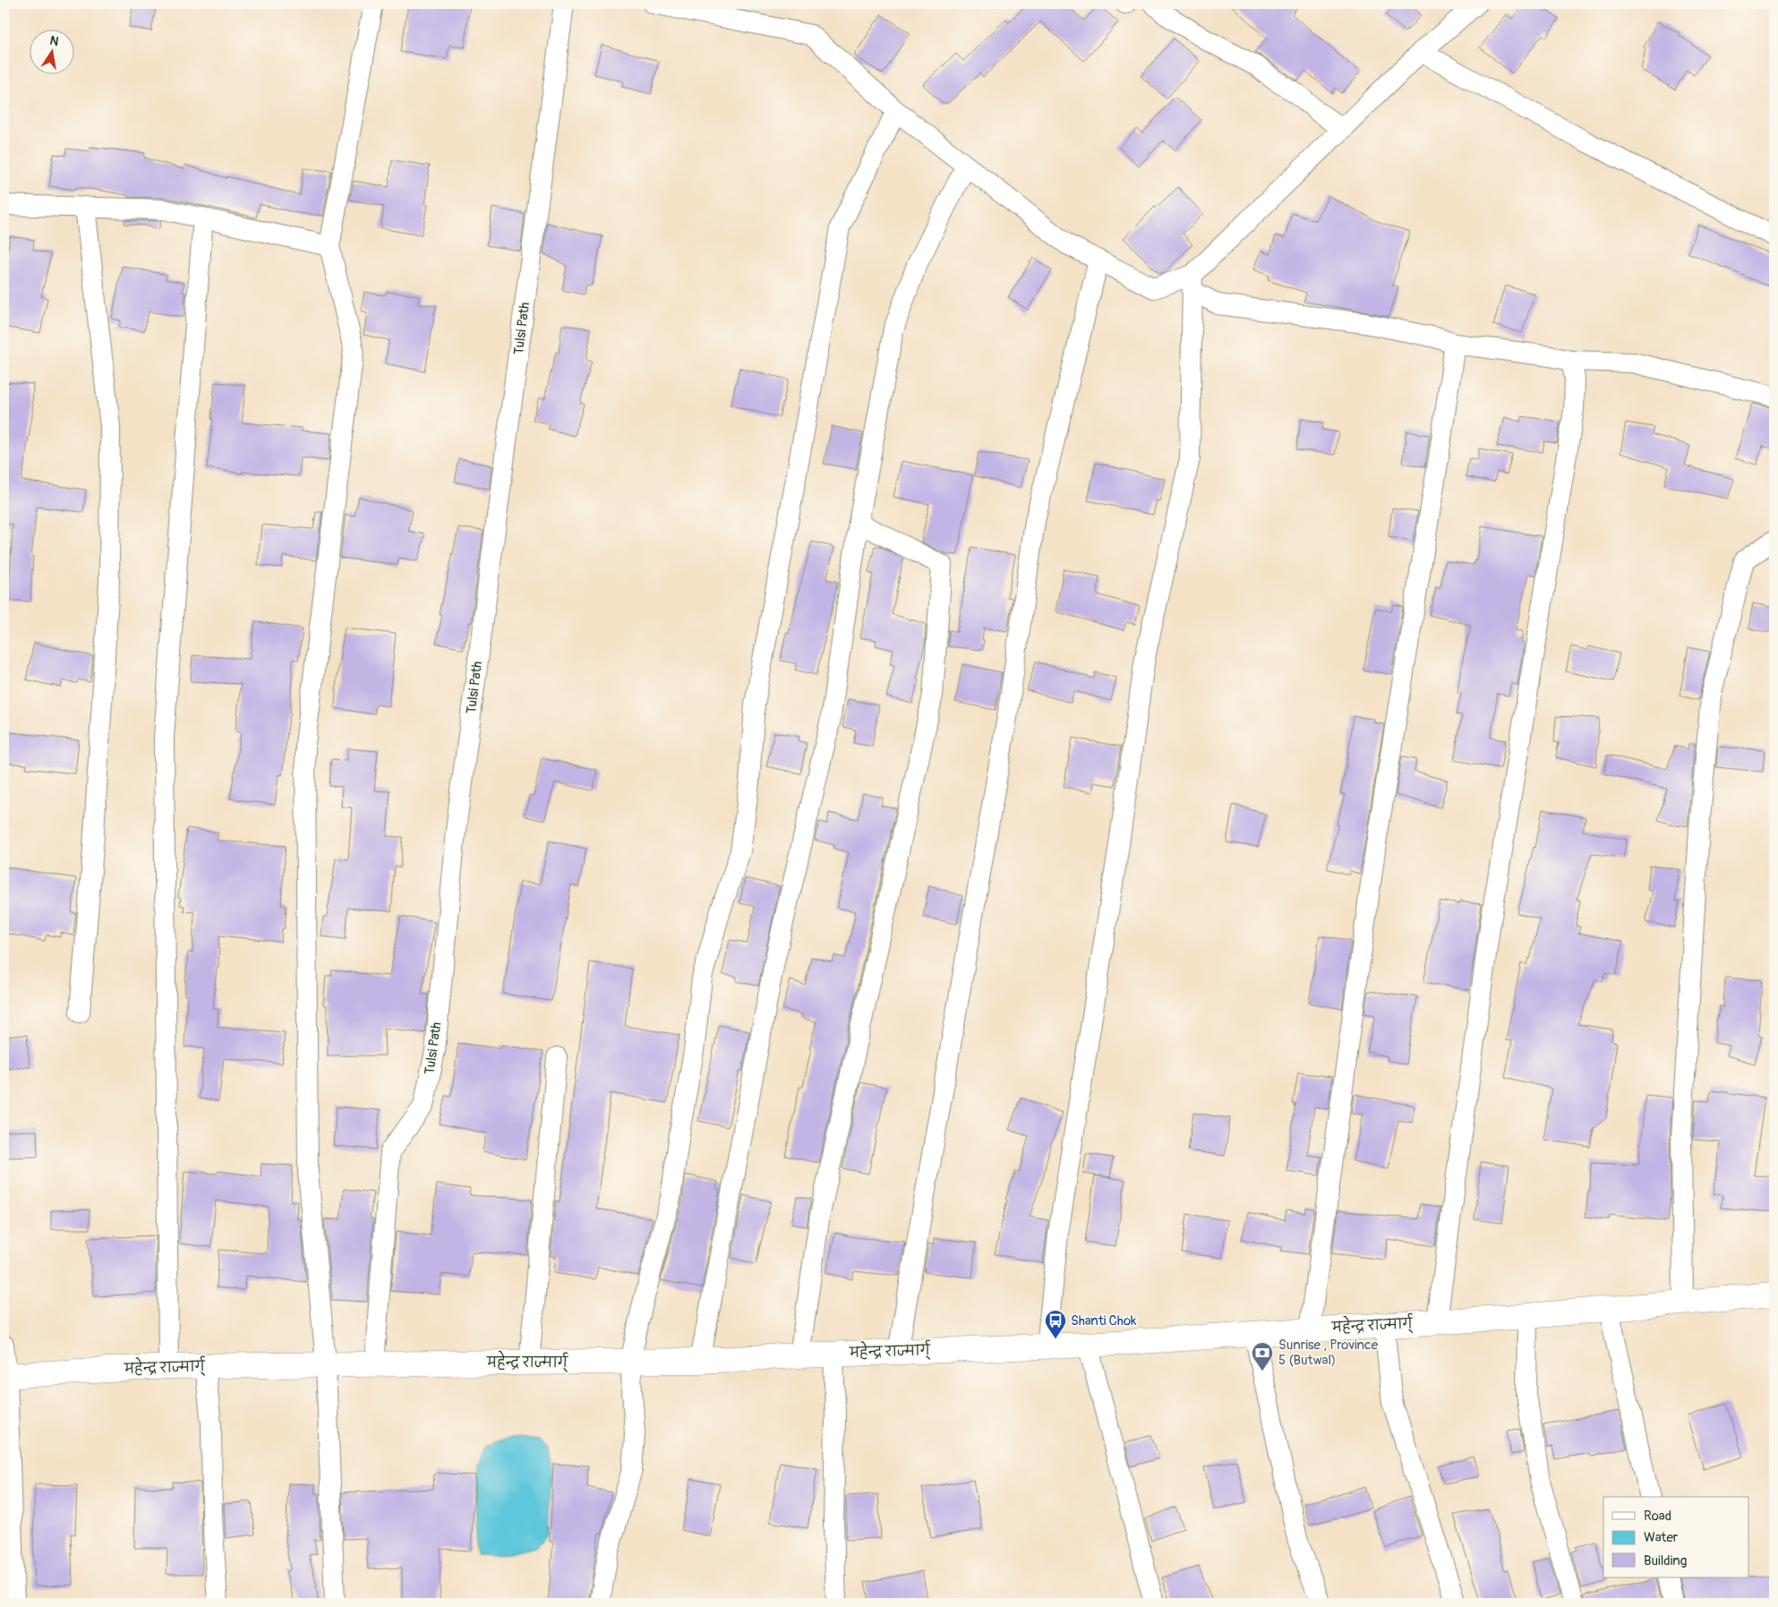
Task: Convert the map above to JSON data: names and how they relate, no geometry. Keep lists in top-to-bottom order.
{
  "streets": {
    "highway": ["महेन्द्र राज्मार्ग्"],
    "street": ["Tulsi Path"]
  },
  "crossings": [
    ["Tulsi Path", "महेन्द्र राज्मार्ग्"]
  ],
  "places": {
    "bus stop": ["Shanti Chok"],
    "bank": ["Sunrise , Province 5 (Butwal)"]
  },
  "legend": ["Road", "Water", "Building"],
  "north": "top"
}
